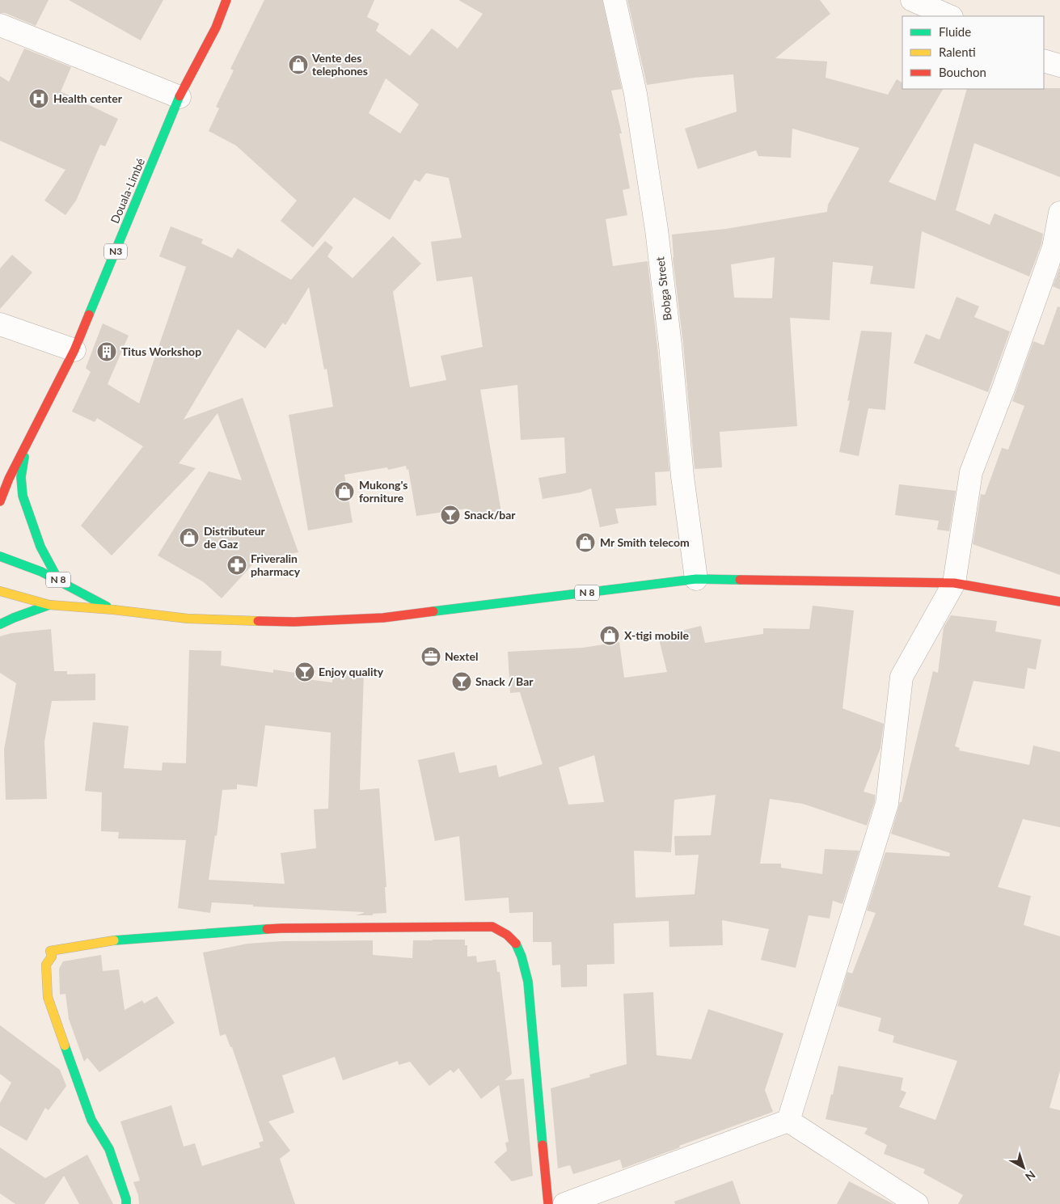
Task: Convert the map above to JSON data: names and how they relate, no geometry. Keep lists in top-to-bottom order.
{
  "streets": {
    "main road": ["Douala-Limbé", "N3", "N 8"],
    "street": ["Bobga Street"]
  },
  "crossings": [
    ["Bobga Street", "N 8"]
  ],
  "places": {
    "shop": [
      "Vente des telephones",
      "Mukong's forniture",
      "Distributeur de Gaz",
      "Mr Smith telecom",
      "X-tigi mobile"
    ],
    "hospital": ["Health center"],
    "building": ["Titus Workshop"],
    "bar": ["Snack/bar", "Enjoy quality", "Snack / Bar"],
    "pharmacy": ["Friveralin pharmacy"],
    "office": ["Nextel"]
  },
  "legend": ["Fluide", "Ralenti", "Bouchon"],
  "north": "bottom right"
}
